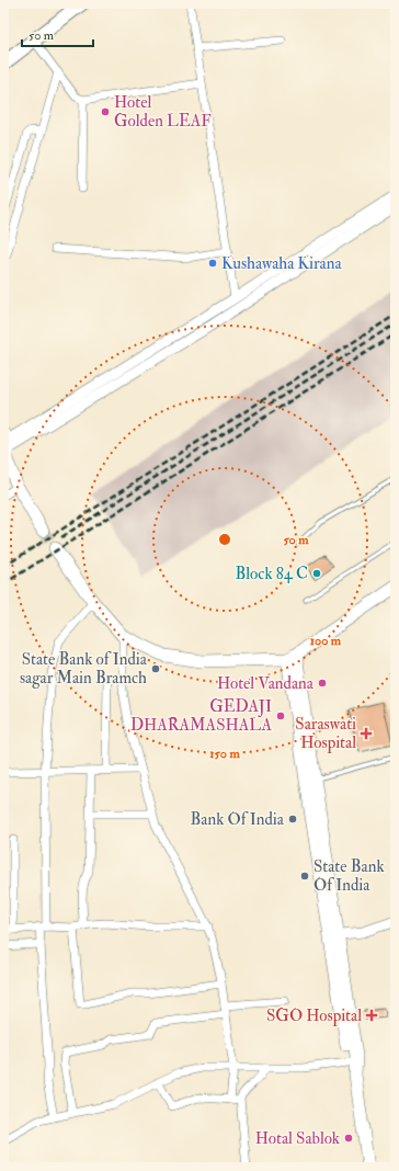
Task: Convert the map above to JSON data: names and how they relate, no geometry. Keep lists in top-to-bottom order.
{
  "places": {
    "other": [
      "Hotel Golden LEAF",
      "Kushawaha Kirana",
      "Block 84 C",
      "State Bank of India sagar Main Bramch",
      "Hotel Vandana",
      "GEDAJI DHARAMASHALA",
      "Bank Of India",
      "State Bank Of India",
      "Hotal Sablok"
    ],
    "health": ["Saraswati Hospital", "SGO Hospital"]
  },
  "scale_bar": "50 m",
  "rings": ["50 m", "100 m", "150 m"]
}
